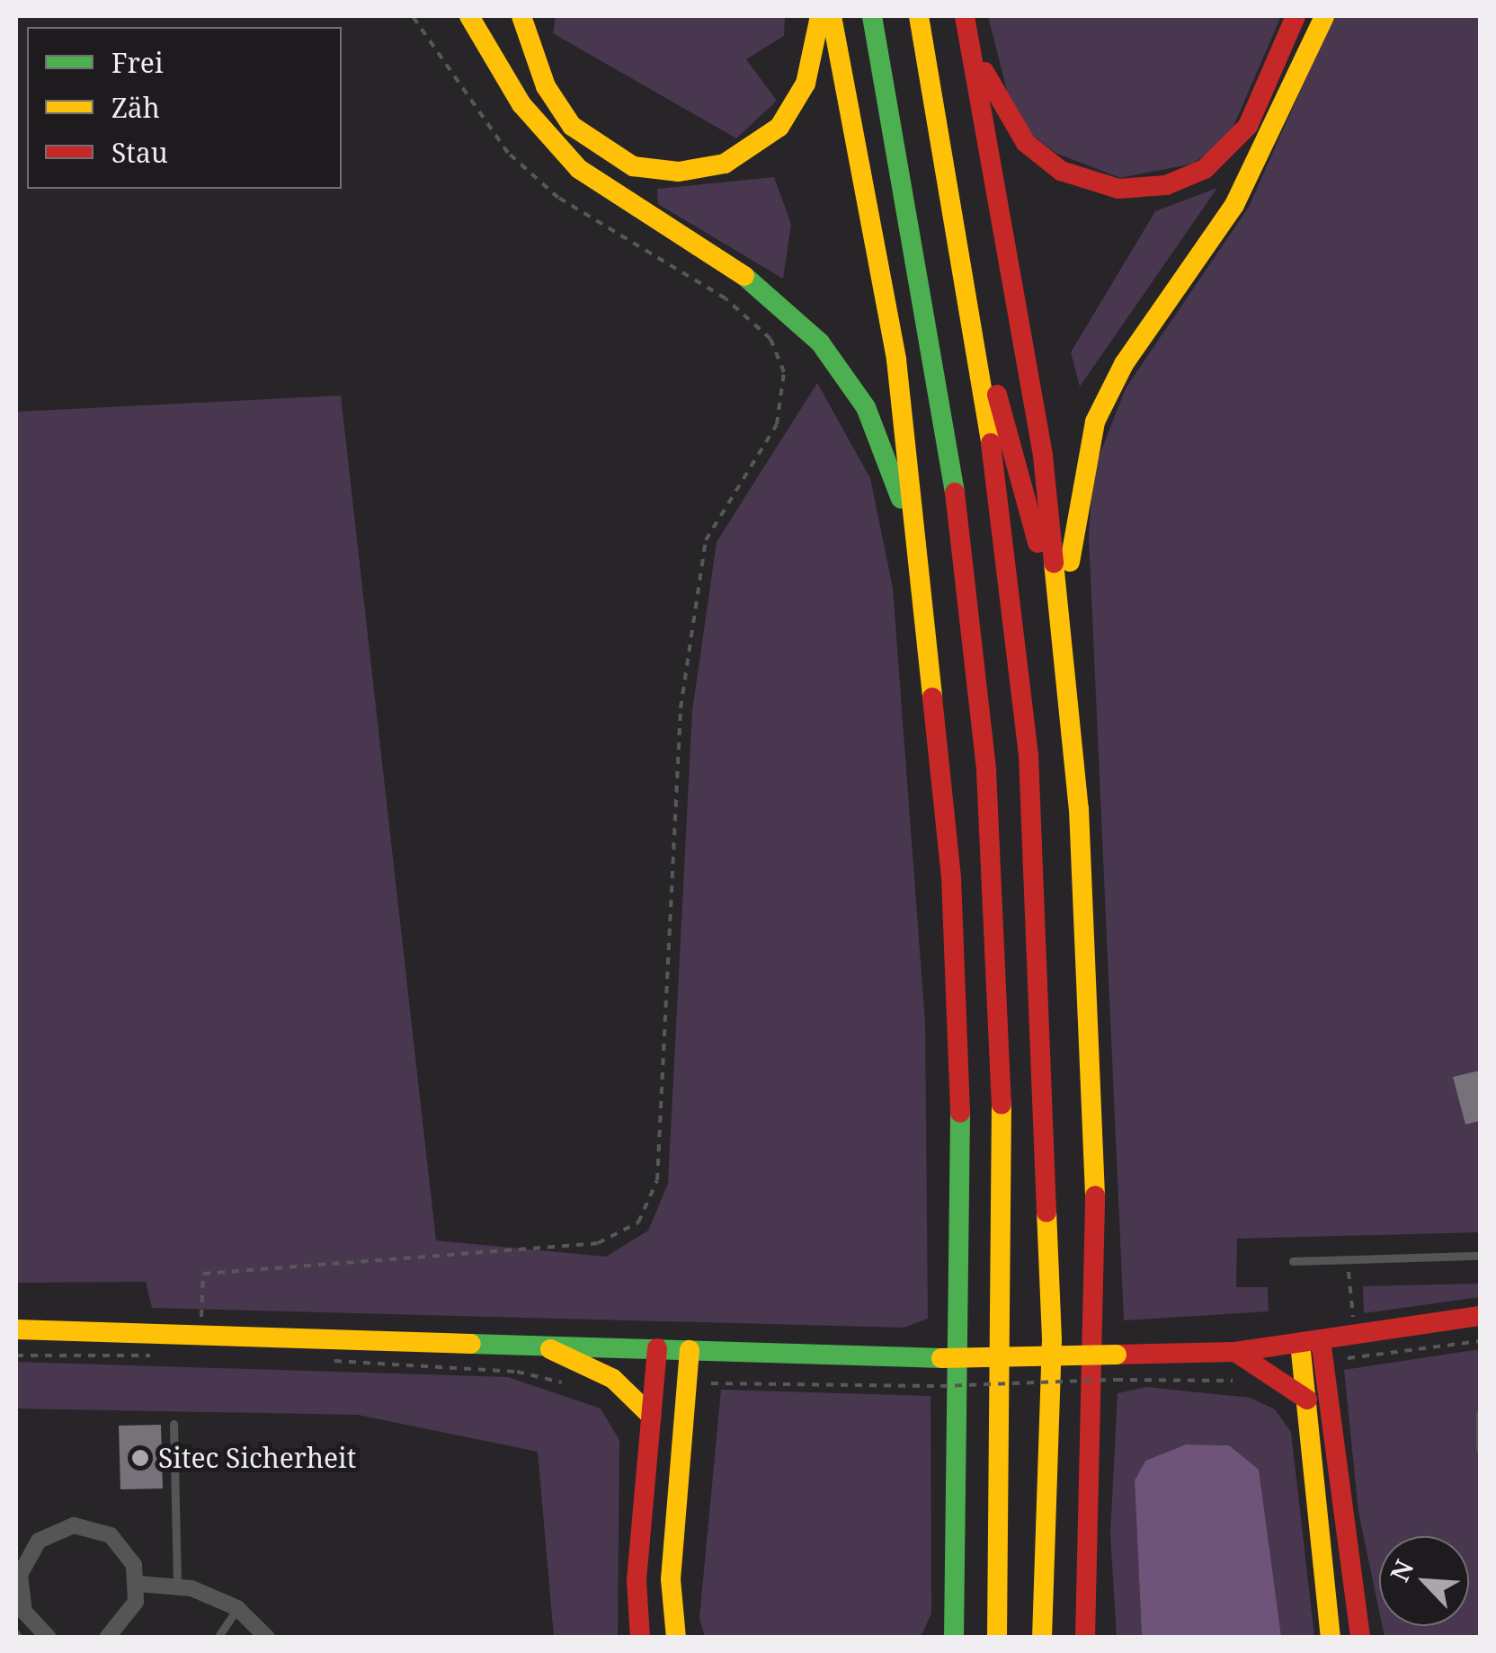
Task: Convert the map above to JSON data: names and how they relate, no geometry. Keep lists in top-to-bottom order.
{
  "places": ["Sitec Sicherheit"],
  "legend": ["Frei", "Zäh", "Stau"],
  "north": "top left"
}
